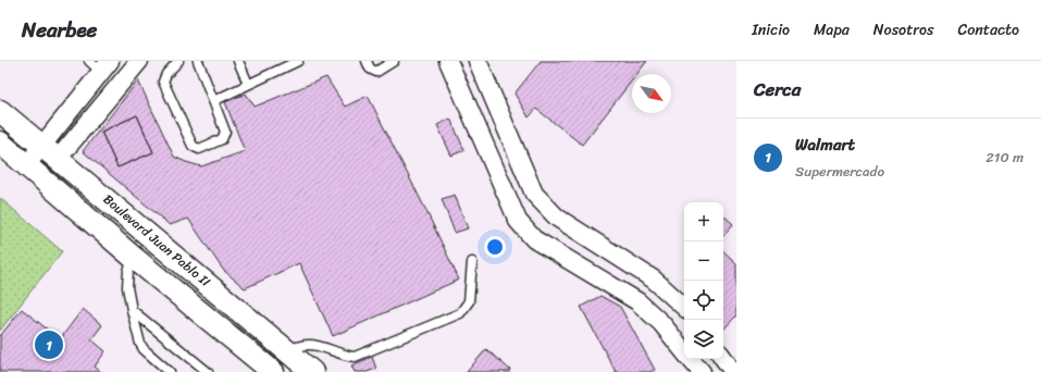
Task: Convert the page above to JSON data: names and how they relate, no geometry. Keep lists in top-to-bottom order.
{
  "streets": {
    "street": ["Boulevard Juan Pablo II"]
  },
  "north": "bottom right",
  "page": {
    "header": "Nearbee",
    "nav": [
      "Inicio",
      "Mapa",
      "Nosotros",
      "Contacto"
    ],
    "heading": "Cerca",
    "list": [
      {
        "mark": "1",
        "name": "Walmart",
        "note": "Supermercado",
        "value": "210 m"
      }
    ],
    "map_buttons": ["+", "−"],
    "pins": "1"
  }
}
